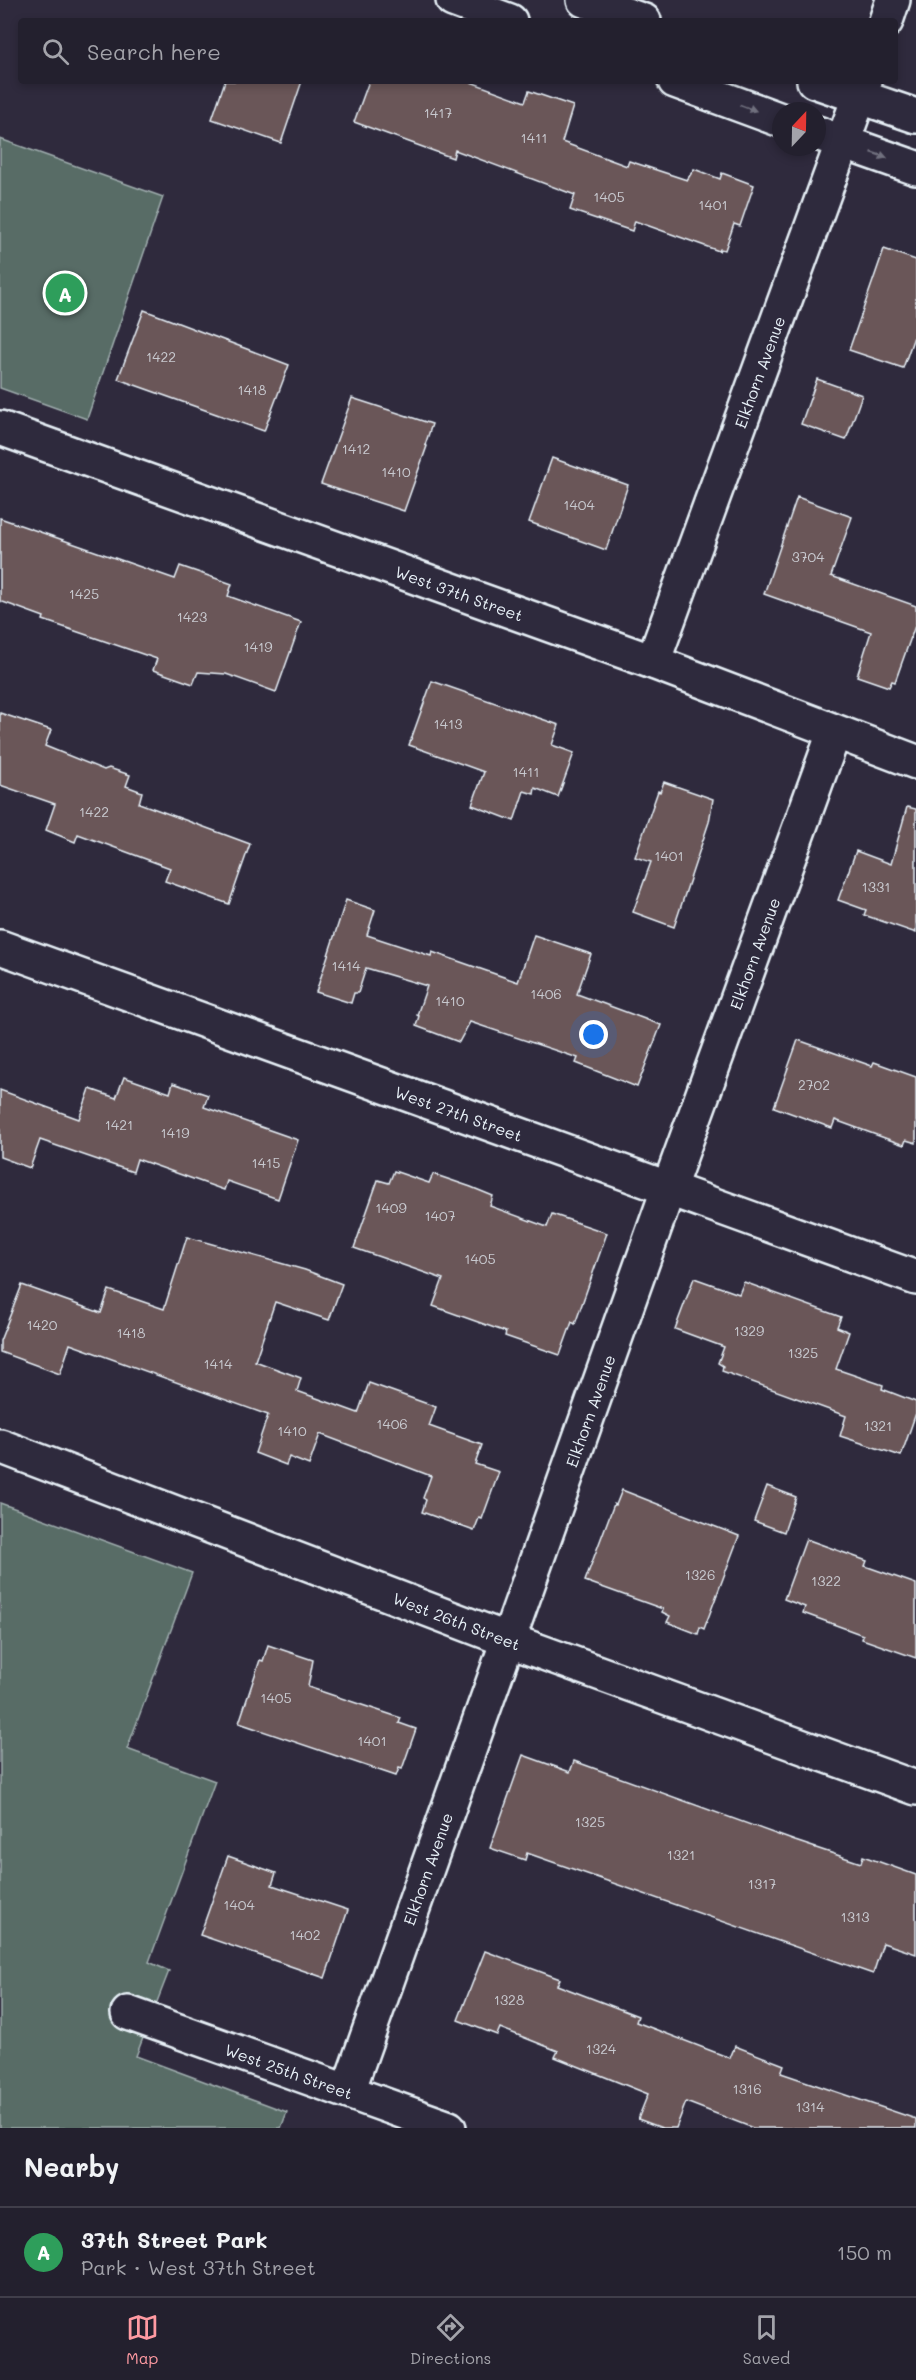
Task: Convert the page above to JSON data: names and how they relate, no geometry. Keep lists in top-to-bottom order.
{
  "streets": {
    "street": [
      "Elkhorn Avenue",
      "West 37th Street",
      "West 27th Street",
      "West 26th Street",
      "West 25th Street"
    ]
  },
  "crossings": [
    ["Elkhorn Avenue", "West 37th Street"],
    ["Elkhorn Avenue", "West 27th Street"],
    ["Elkhorn Avenue", "West 26th Street"],
    ["Elkhorn Avenue", "West 25th Street"]
  ],
  "house_numbers": [
    "1417",
    "1411",
    "1405",
    "1401",
    "1422",
    "1418",
    "1412",
    "1410",
    "1404",
    "3704",
    "1425",
    "1423",
    "1419",
    "1413",
    "1411",
    "1422",
    "1401",
    "1331",
    "1414",
    "1406",
    "1410",
    "2702",
    "1421",
    "1419",
    "1415",
    "1409",
    "1407",
    "1405",
    "1420",
    "1329",
    "1418",
    "1325",
    "1414",
    "1406",
    "1321",
    "1410",
    "1326",
    "1322",
    "1405",
    "1401",
    "1325",
    "1321",
    "1317",
    "1404",
    "1313",
    "1402",
    "1328",
    "1324",
    "1316",
    "1314"
  ],
  "north": "top",
  "page": {
    "search": "Search here",
    "pins": "A",
    "heading": "Nearby",
    "list": [
      {
        "mark": "A",
        "name": "37th Street Park",
        "note": "Park · West 37th Street",
        "value": "150 m"
      }
    ],
    "nav": ["Map", "Directions", "Saved"]
  }
}
